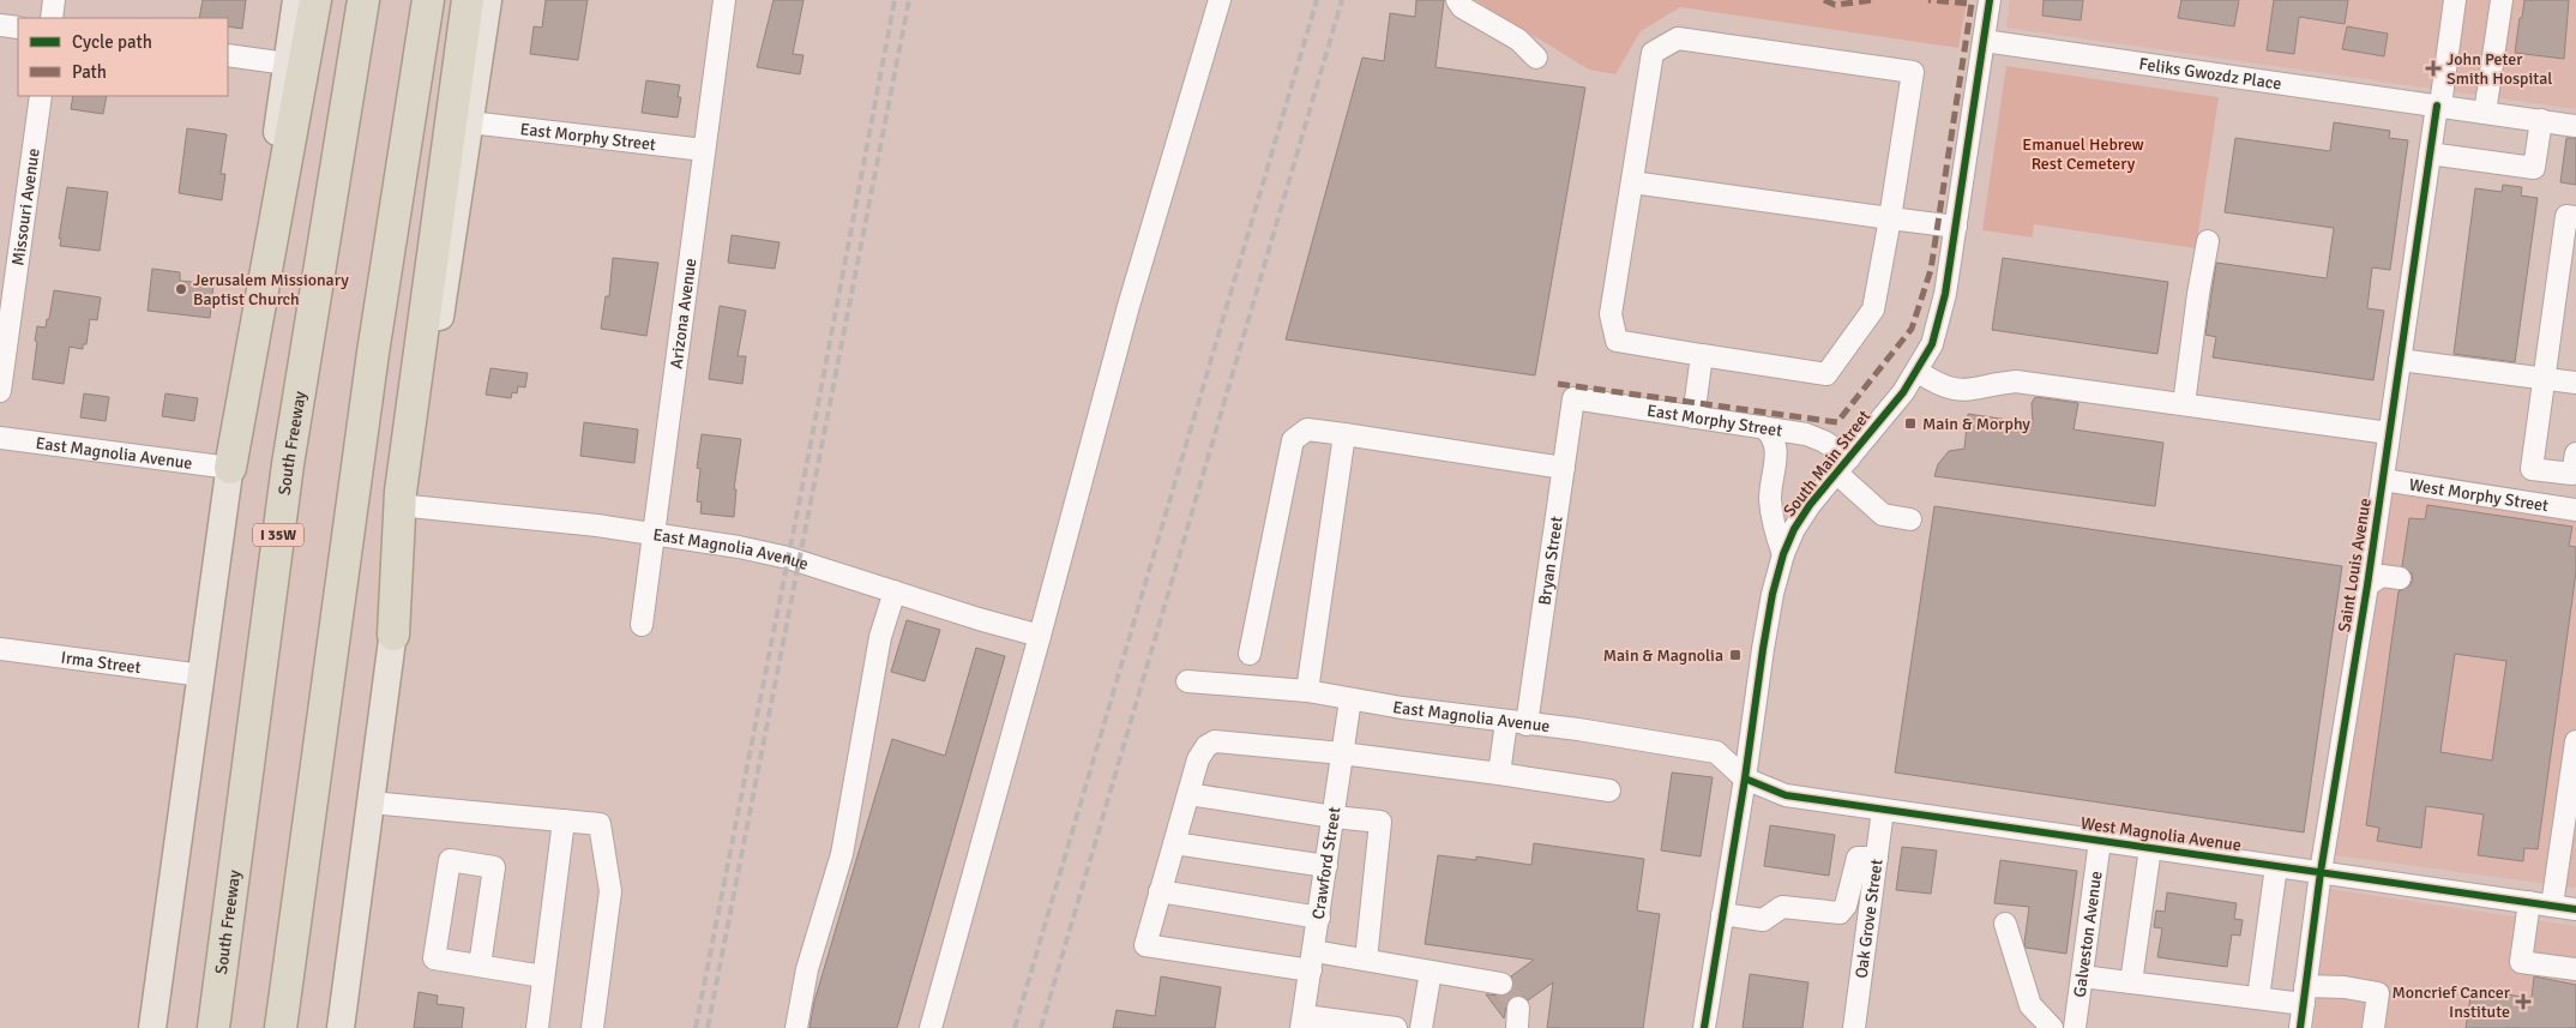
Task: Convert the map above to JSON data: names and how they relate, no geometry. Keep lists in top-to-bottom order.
{
  "streets": {
    "highway": ["South Freeway", "I 35W"],
    "street": [
      "Feliks Gwozdz Place",
      "East Morphy Street",
      "Missouri Avenue",
      "Arizona Avenue",
      "East Magnolia Avenue",
      "South Main Street",
      "West Morphy Street",
      "Bryan Street",
      "Saint Louis Avenue",
      "Irma Street",
      "West Magnolia Avenue",
      "Crawford Street",
      "Oak Grove Street",
      "Galveston Avenue"
    ]
  },
  "crossings": [
    ["Feliks Gwozdz Place", "South Main Street"],
    ["Feliks Gwozdz Place", "Saint Louis Avenue"],
    ["East Morphy Street", "Arizona Avenue"],
    ["East Morphy Street", "South Main Street"],
    ["East Morphy Street", "Bryan Street"],
    ["Arizona Avenue", "East Magnolia Avenue"],
    ["East Magnolia Avenue", "South Main Street"],
    ["East Magnolia Avenue", "Bryan Street"],
    ["East Magnolia Avenue", "West Magnolia Avenue"],
    ["East Magnolia Avenue", "Crawford Street"],
    ["South Main Street", "West Magnolia Avenue"],
    ["West Morphy Street", "Saint Louis Avenue"],
    ["Saint Louis Avenue", "West Magnolia Avenue"],
    ["West Magnolia Avenue", "Oak Grove Street"],
    ["West Magnolia Avenue", "Galveston Avenue"]
  ],
  "parks": ["Emanuel Hebrew Rest Cemetery"],
  "places": {
    "health": ["John Peter Smith Hospital", "Moncrief Cancer Institute"],
    "other": ["Jerusalem Missionary Baptist Church"],
    "transit": ["Main & Morphy", "Main & Magnolia"]
  },
  "legend": ["Cycle path", "Path"]
}
